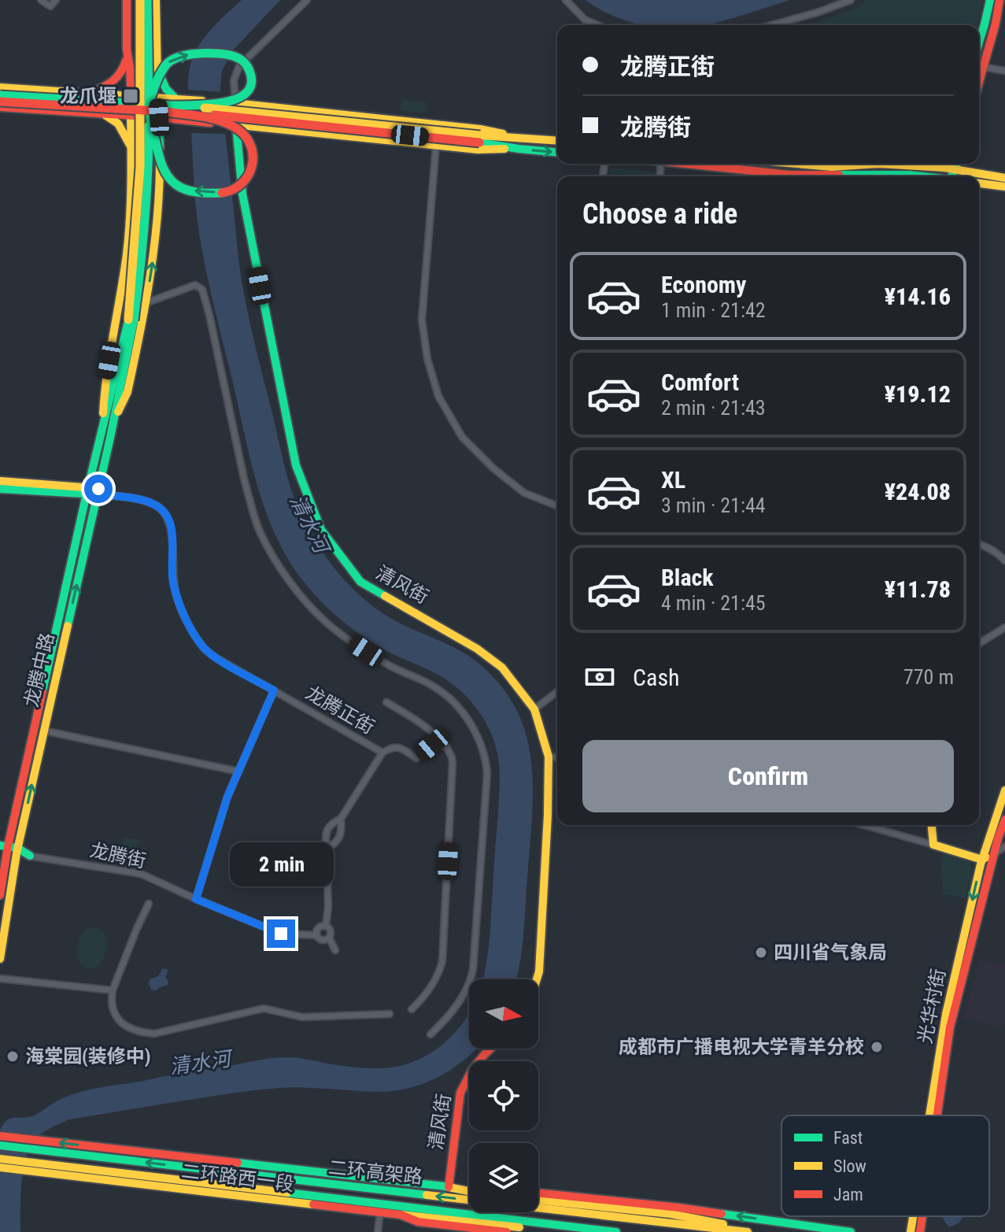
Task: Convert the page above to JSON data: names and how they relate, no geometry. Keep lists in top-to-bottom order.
{
  "streets": {
    "main road": [
      "清风街",
      "龙腾中路",
      "光华村街",
      "二环高架路",
      "二环路西一段"
    ],
    "street": ["龙腾正街", "龙腾街"]
  },
  "crossings": [
    ["清风街", "二环路西一段"],
    ["龙腾中路", "龙腾正街"]
  ],
  "water": ["清水河"],
  "places": {
    "transit": ["龙爪堰"],
    "other": ["四川省气象局", "成都市广播电视大学青羊分校", "海棠园(装修中)"]
  },
  "legend": ["Fast", "Slow", "Jam"],
  "north": "right",
  "page": {
    "banner": ["龙腾正街", "龙腾街"],
    "heading": "Choose a ride",
    "list": [
      {
        "name": "Economy",
        "note": "1 min · 21:42",
        "value": "¥14.16"
      },
      {
        "name": "Comfort",
        "note": "2 min · 21:43",
        "value": "¥19.12"
      },
      {
        "name": "XL",
        "note": "3 min · 21:44",
        "value": "¥24.08"
      },
      {
        "name": "Black",
        "note": "4 min · 21:45",
        "value": "¥11.78"
      }
    ],
    "pay": ["Cash", "770 m"],
    "buttons": "Confirm",
    "bubble": "2 min"
  }
}
